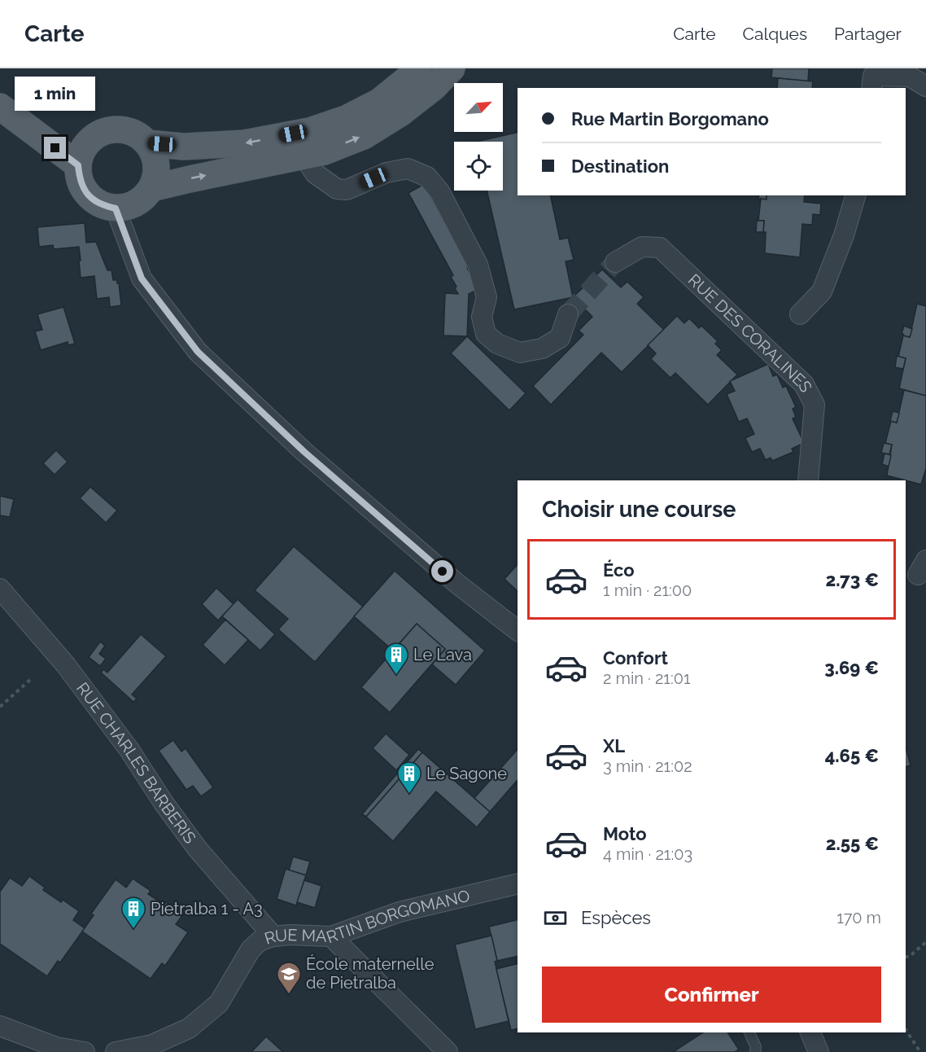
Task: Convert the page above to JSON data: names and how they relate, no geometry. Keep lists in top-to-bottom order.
{
  "streets": {
    "street": ["RUE DES CORALINES", "RUE CHARLES BARBERIS", "RUE MARTIN BORGOMANO"]
  },
  "crossings": [
    ["RUE CHARLES BARBERIS", "RUE MARTIN BORGOMANO"]
  ],
  "places": {
    "building": ["Le Lava", "Le Sagone", "Pietralba 1 - A3"],
    "school or university": ["École maternelle de Pietralba"]
  },
  "north": "top right",
  "page": {
    "header": "Carte",
    "nav": ["Carte", "Calques", "Partager"],
    "bubble": "1 min",
    "banner": ["Rue Martin Borgomano", "Destination"],
    "heading": "Choisir une course",
    "list": [
      {
        "name": "Éco",
        "note": "1 min · 21:00",
        "value": "2.73 €"
      },
      {
        "name": "Confort",
        "note": "2 min · 21:01",
        "value": "3.69 €"
      },
      {
        "name": "XL",
        "note": "3 min · 21:02",
        "value": "4.65 €"
      },
      {
        "name": "Moto",
        "note": "4 min · 21:03",
        "value": "2.55 €"
      }
    ],
    "pay": ["Espèces", "170 m"],
    "buttons": "Confirmer"
  }
}
